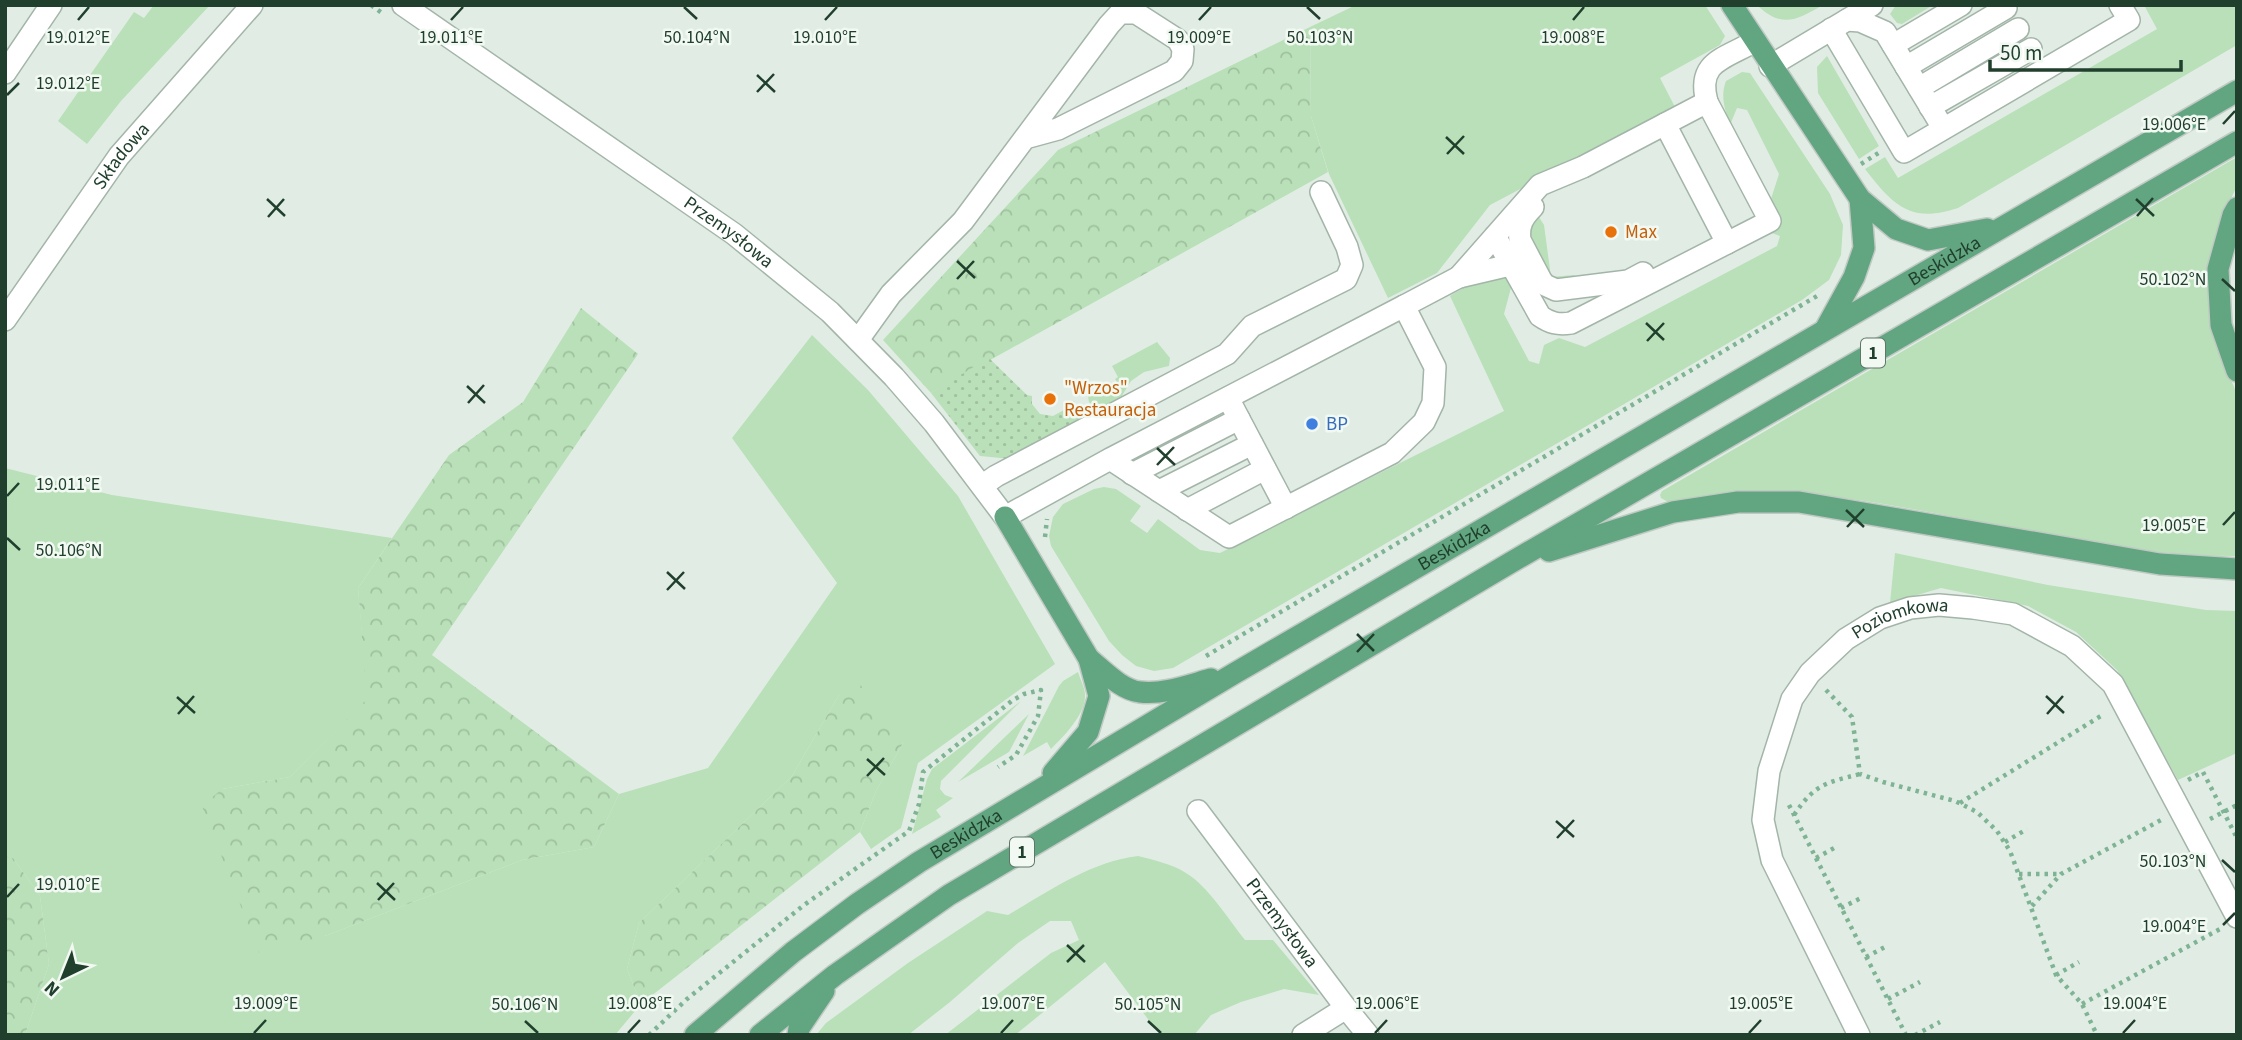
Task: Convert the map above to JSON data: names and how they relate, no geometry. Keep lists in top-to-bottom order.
{
  "streets": {
    "main road": ["Beskidzka", "1"],
    "street": ["Składowa", "Przemysłowa", "Poziomkowa"]
  },
  "places": ["Max", "\"Wrzos\" Restauracja", "BP"],
  "scale_bar": "50 m",
  "north": "bottom left",
  "coordinates": [
    "50.104°N",
    "50.103°N",
    "19.012°E",
    "19.010°E",
    "19.009°E",
    "19.008°E",
    "19.011°E",
    "19.006°E",
    "50.102°N",
    "19.005°E",
    "50.106°N",
    "19.004°E",
    "19.007°E",
    "50.105°N"
  ]
}
